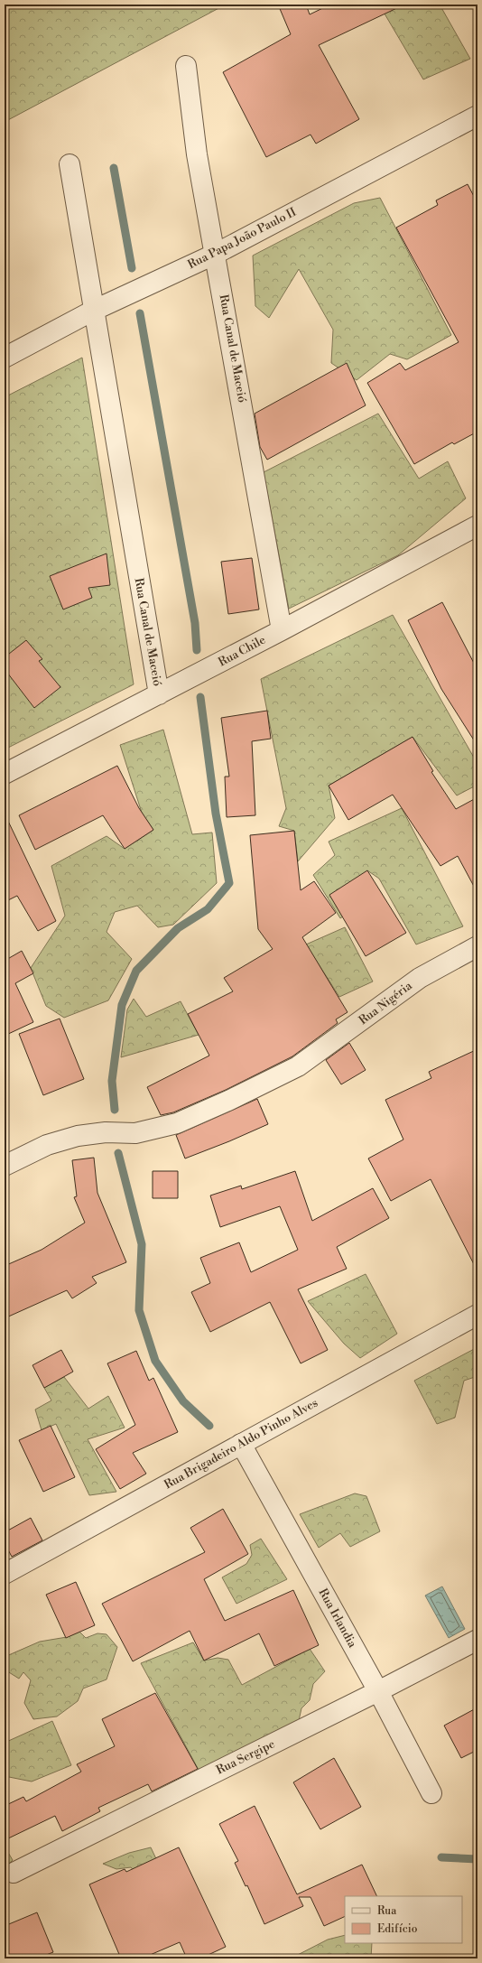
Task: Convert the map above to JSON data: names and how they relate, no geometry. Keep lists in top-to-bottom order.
{
  "streets": {
    "street": [
      "Rua Papa João Paulo II",
      "Rua Canal de Maceió",
      "Rua Chile",
      "Rua Nigéria",
      "Rua Brigadeiro Aldo Pinho Alves",
      "Rua Irlandia",
      "Rua Sergipe"
    ]
  },
  "crossings": [
    ["Rua Papa João Paulo II", "Rua Canal de Maceió"],
    ["Rua Canal de Maceió", "Rua Chile"],
    ["Rua Brigadeiro Aldo Pinho Alves", "Rua Irlandia"],
    ["Rua Irlandia", "Rua Sergipe"]
  ],
  "legend": ["Rua", "Edifício"]
}
